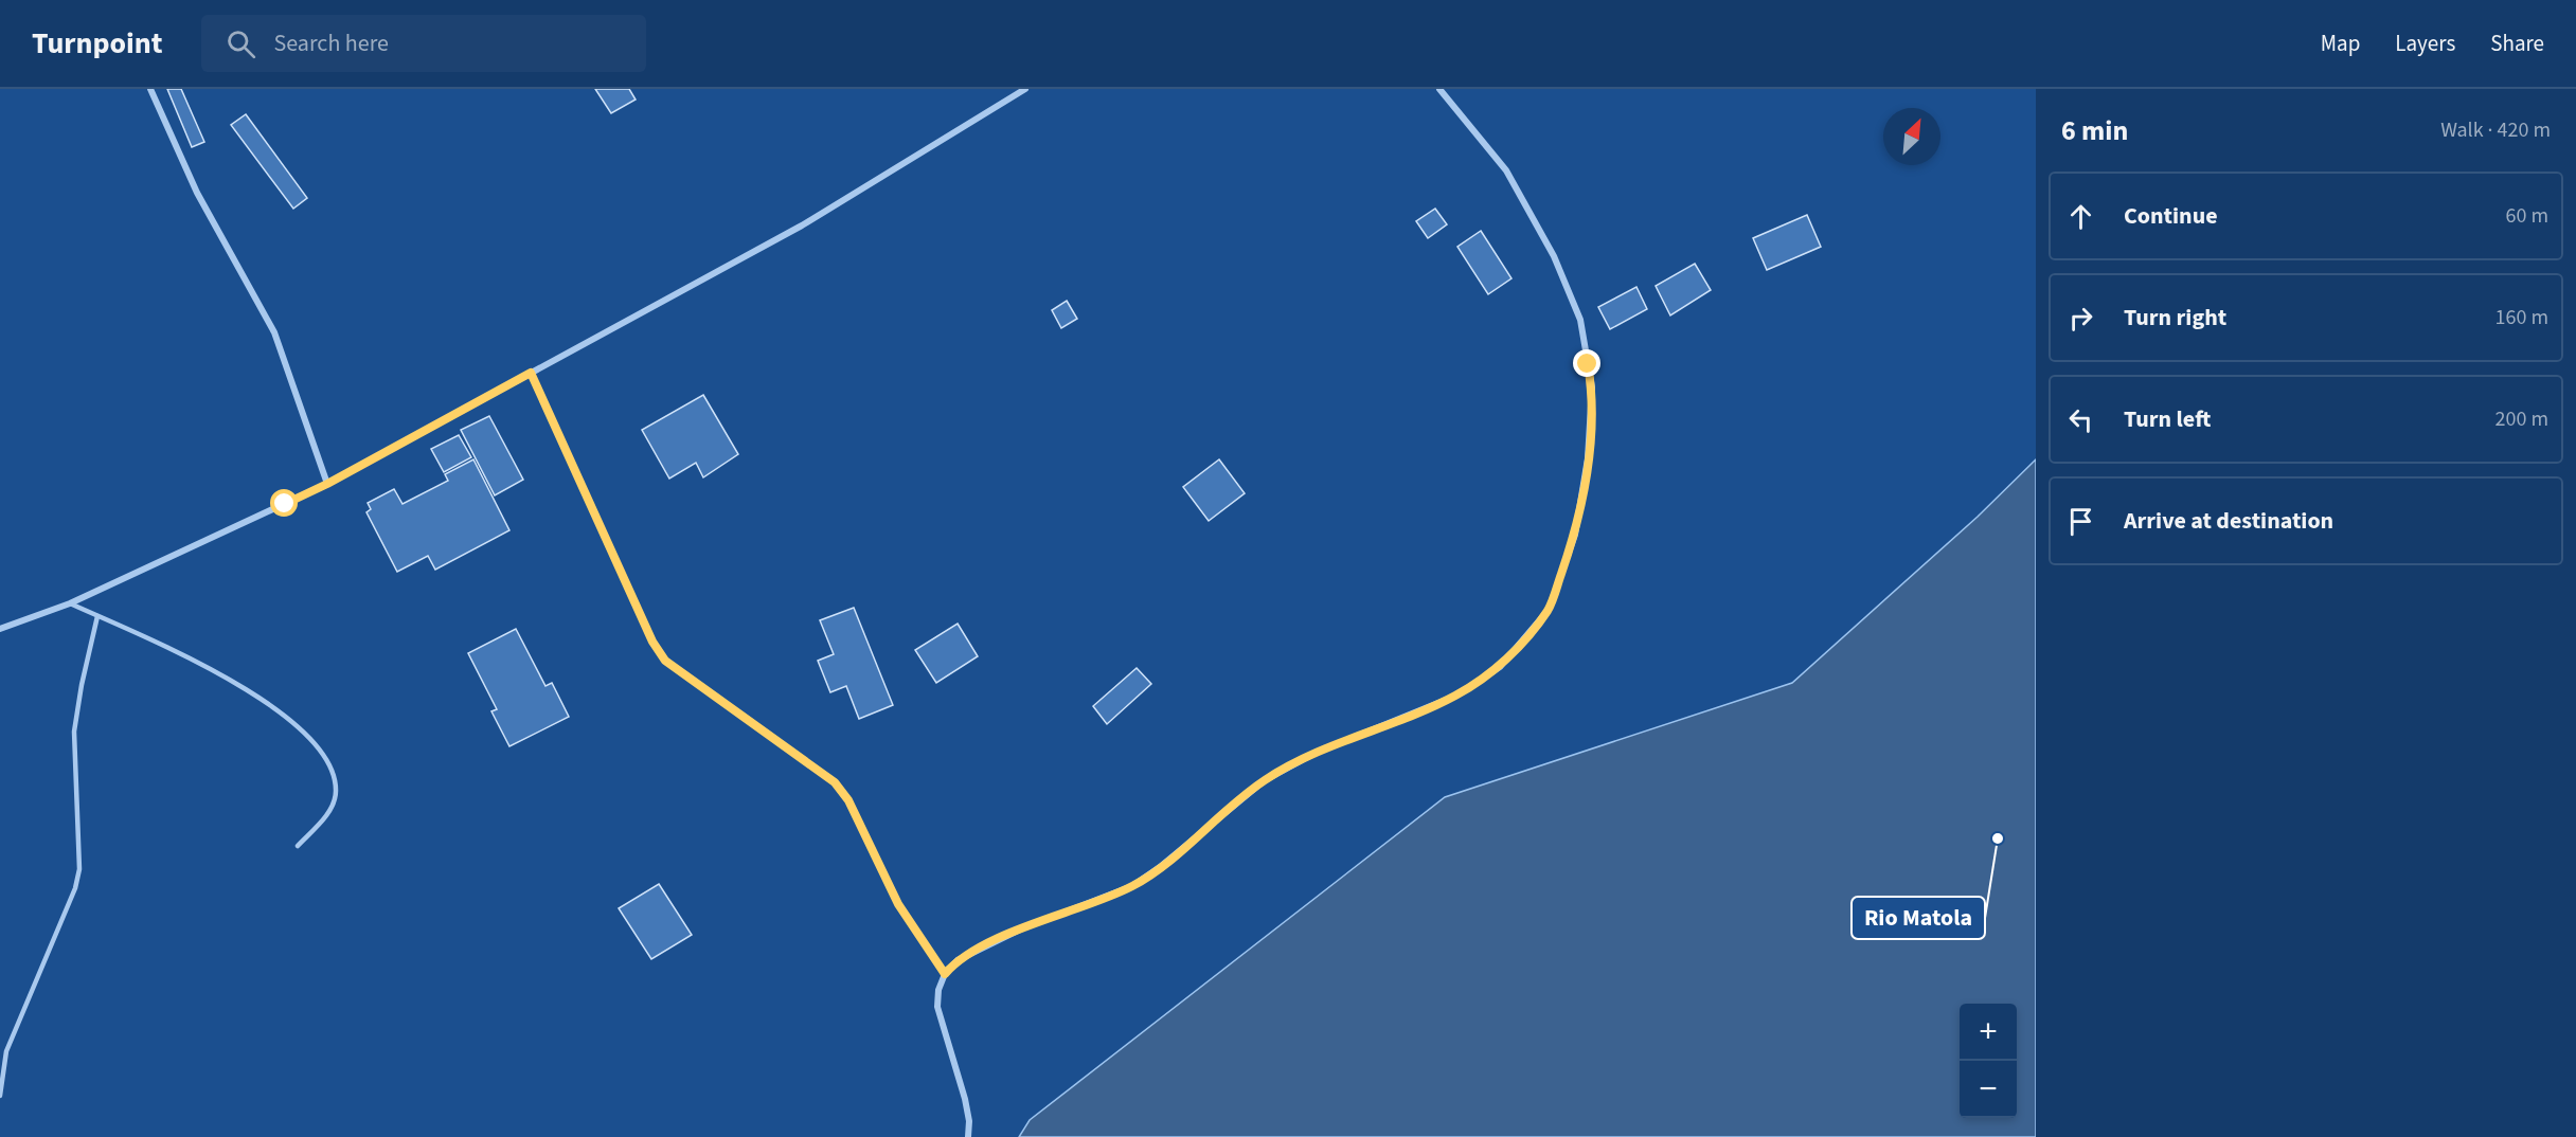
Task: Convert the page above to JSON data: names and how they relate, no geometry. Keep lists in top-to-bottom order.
{
  "places": ["Rio Matola"],
  "north": "top right",
  "page": {
    "header": "Turnpoint",
    "search": "Search here",
    "nav": ["Map", "Layers", "Share"],
    "heading": ["6 min", "Walk · 420 m"],
    "list": [
      ["Continue", "60 m"],
      ["Turn right", "160 m"],
      ["Turn left", "200 m"],
      "Arrive at destination"
    ],
    "map_buttons": ["+", "−"]
  }
}
